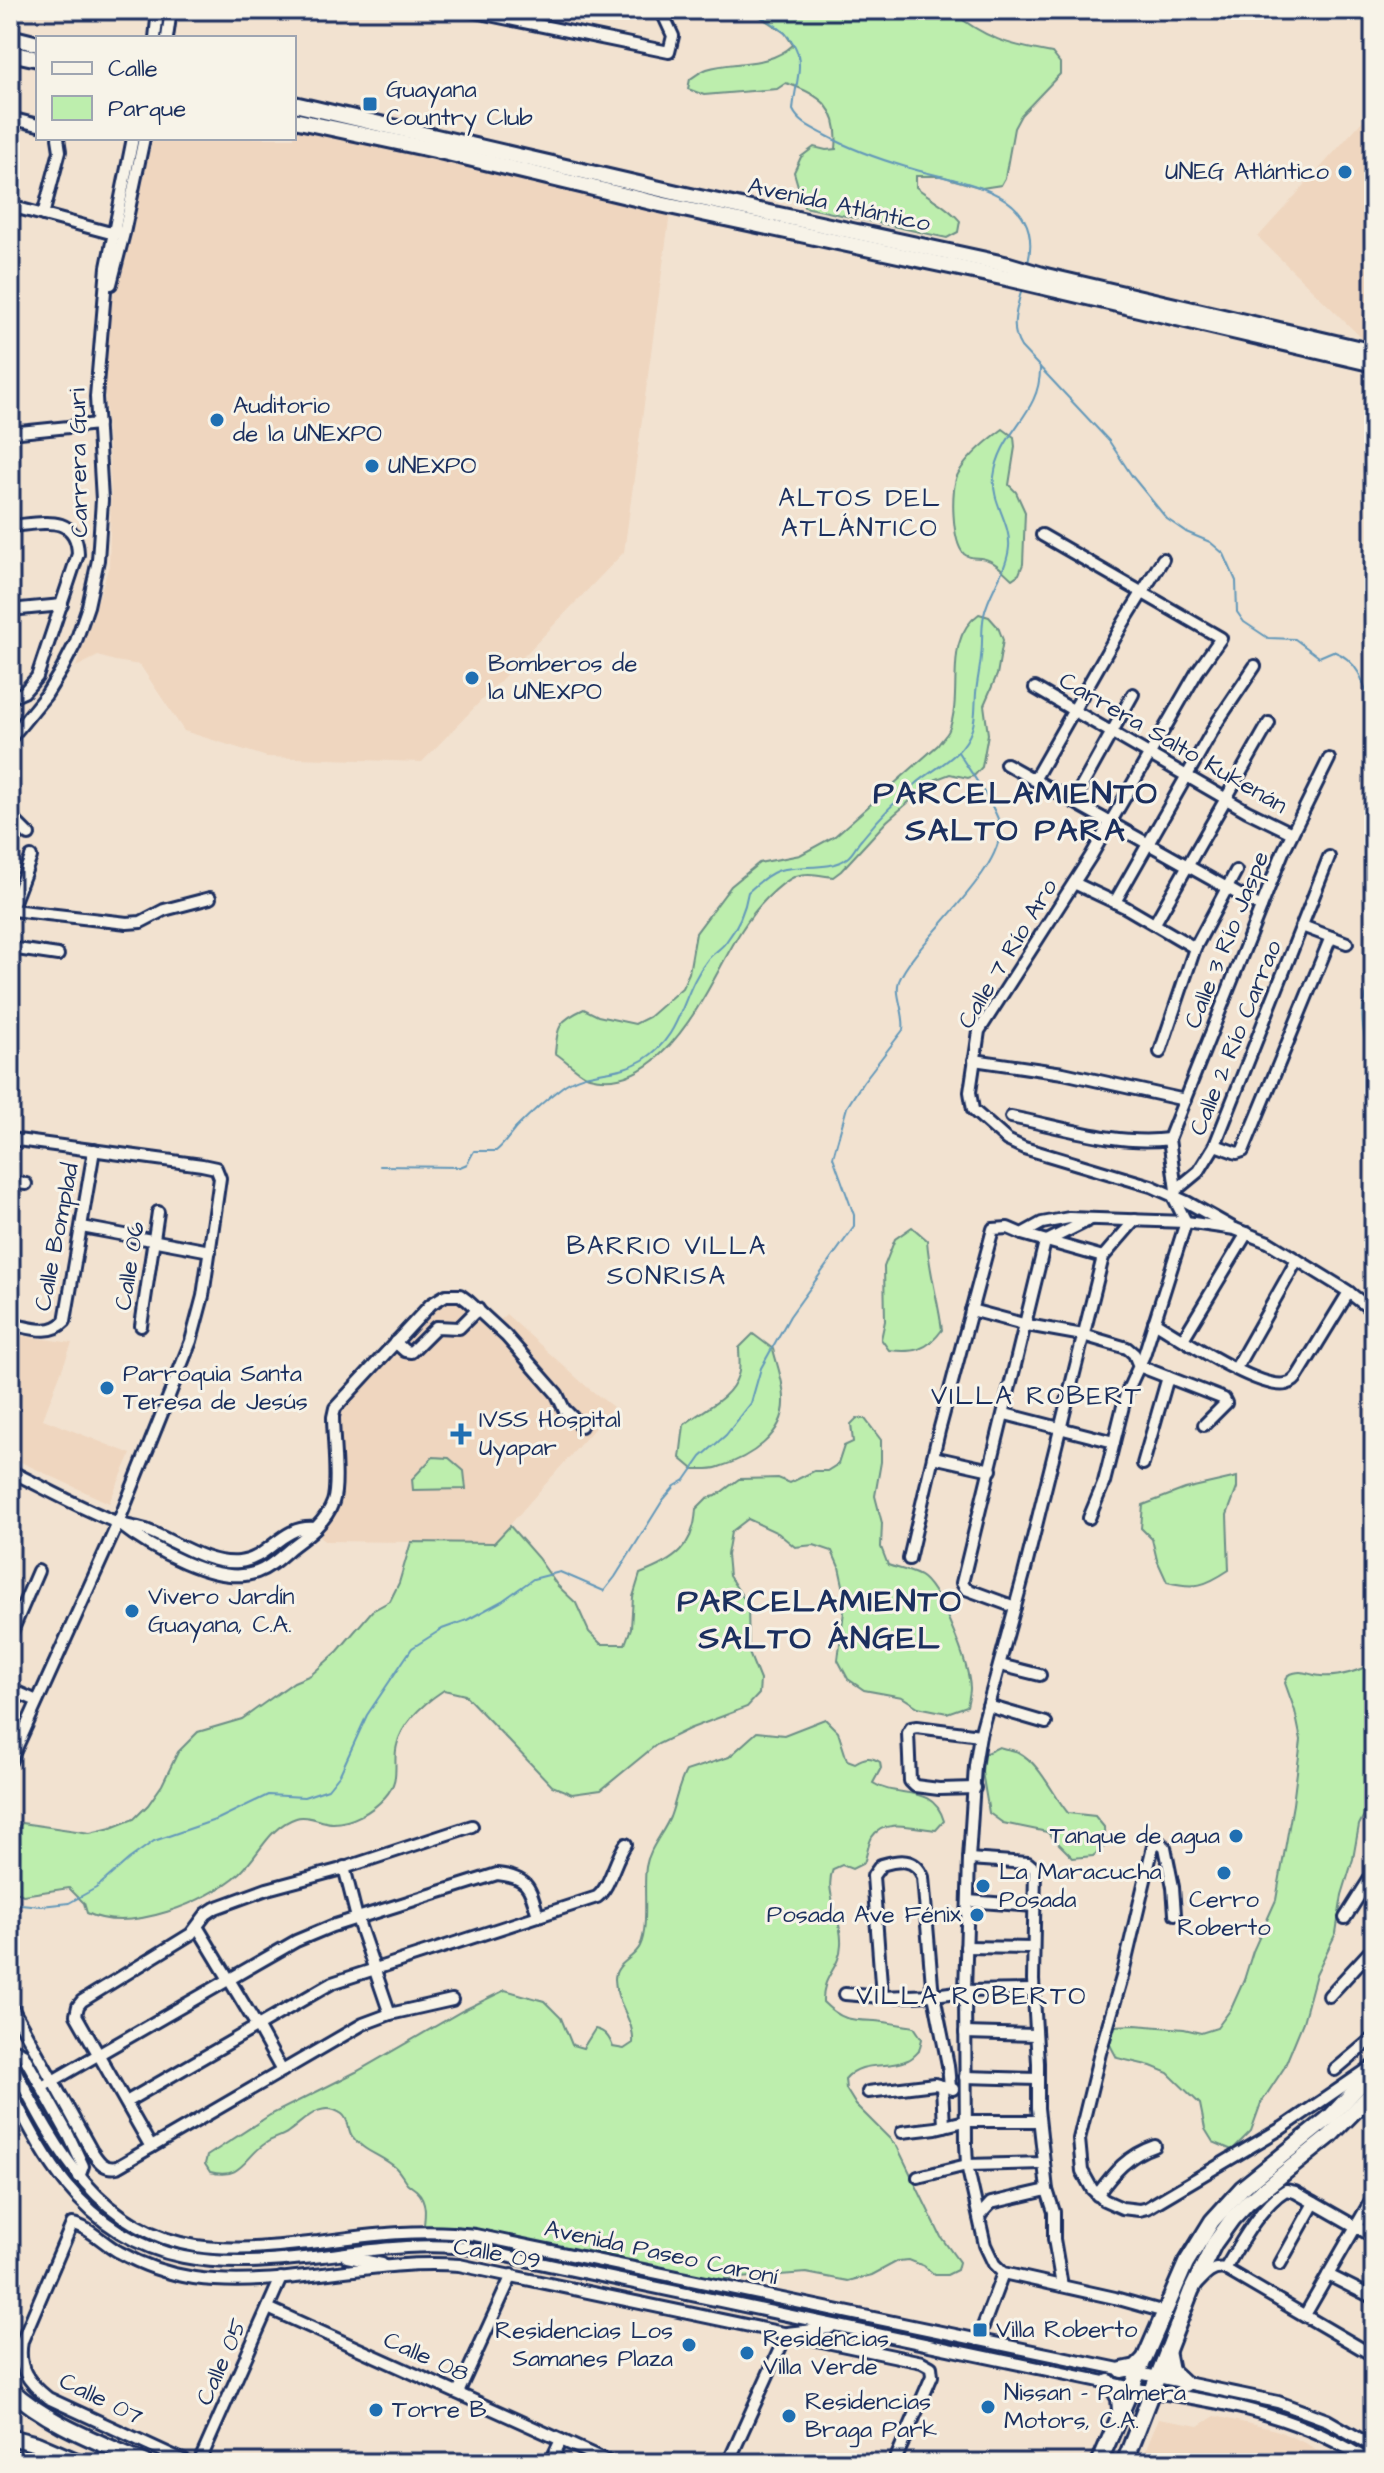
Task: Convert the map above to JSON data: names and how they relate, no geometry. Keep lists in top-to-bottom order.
{
  "streets": {
    "main road": ["Avenida Atlántico"],
    "street": [
      "Carrera Guri",
      "Carrera Salto Kukenán",
      "Calle 3 Río Jaspe",
      "Calle 7 Río Aro",
      "Calle 2 Río Carrao",
      "Calle Bomplad",
      "Calle 06",
      "Avenida Paseo Caroní",
      "Calle 09",
      "Calle 08",
      "Calle 05",
      "Calle 07"
    ]
  },
  "crossings": [
    ["Carrera Salto Kukenán", "Calle 3 Río Jaspe"],
    ["Carrera Salto Kukenán", "Calle 7 Río Aro"],
    ["Calle 7 Río Aro", "Calle 2 Río Carrao"],
    ["Calle 09", "Calle 05"],
    ["Calle 09", "Calle 07"],
    ["Calle 08", "Calle 05"]
  ],
  "districts": [
    "ALTOS DEL ATLÁNTICO",
    "PARCELAMIENTO SALTO PARA",
    "BARRIO VILLA SONRISA",
    "VILLA ROBERT",
    "PARCELAMIENTO SALTO ÁNGEL",
    "VILLA ROBERTO"
  ],
  "places": {
    "transit": ["Guayana Country Club", "Villa Roberto"],
    "other": [
      "UNEG Atlántico",
      "Auditorio de la UNEXPO",
      "UNEXPO",
      "Bomberos de la UNEXPO",
      "Parroquia Santa Teresa de Jesús",
      "Vivero Jardín Guayana, C.A.",
      "Tanque de agua",
      "Cerro Roberto",
      "La Maracucha Posada",
      "Posada Ave Fénix",
      "Residencias Los Samanes Plaza",
      "Residencias Villa Verde",
      "Nissan - Palmera Motors, C.A.",
      "Torre B",
      "Residencias Braga Park"
    ],
    "health": ["IVSS Hospital Uyapar"]
  },
  "legend": ["Calle", "Parque"]
}
